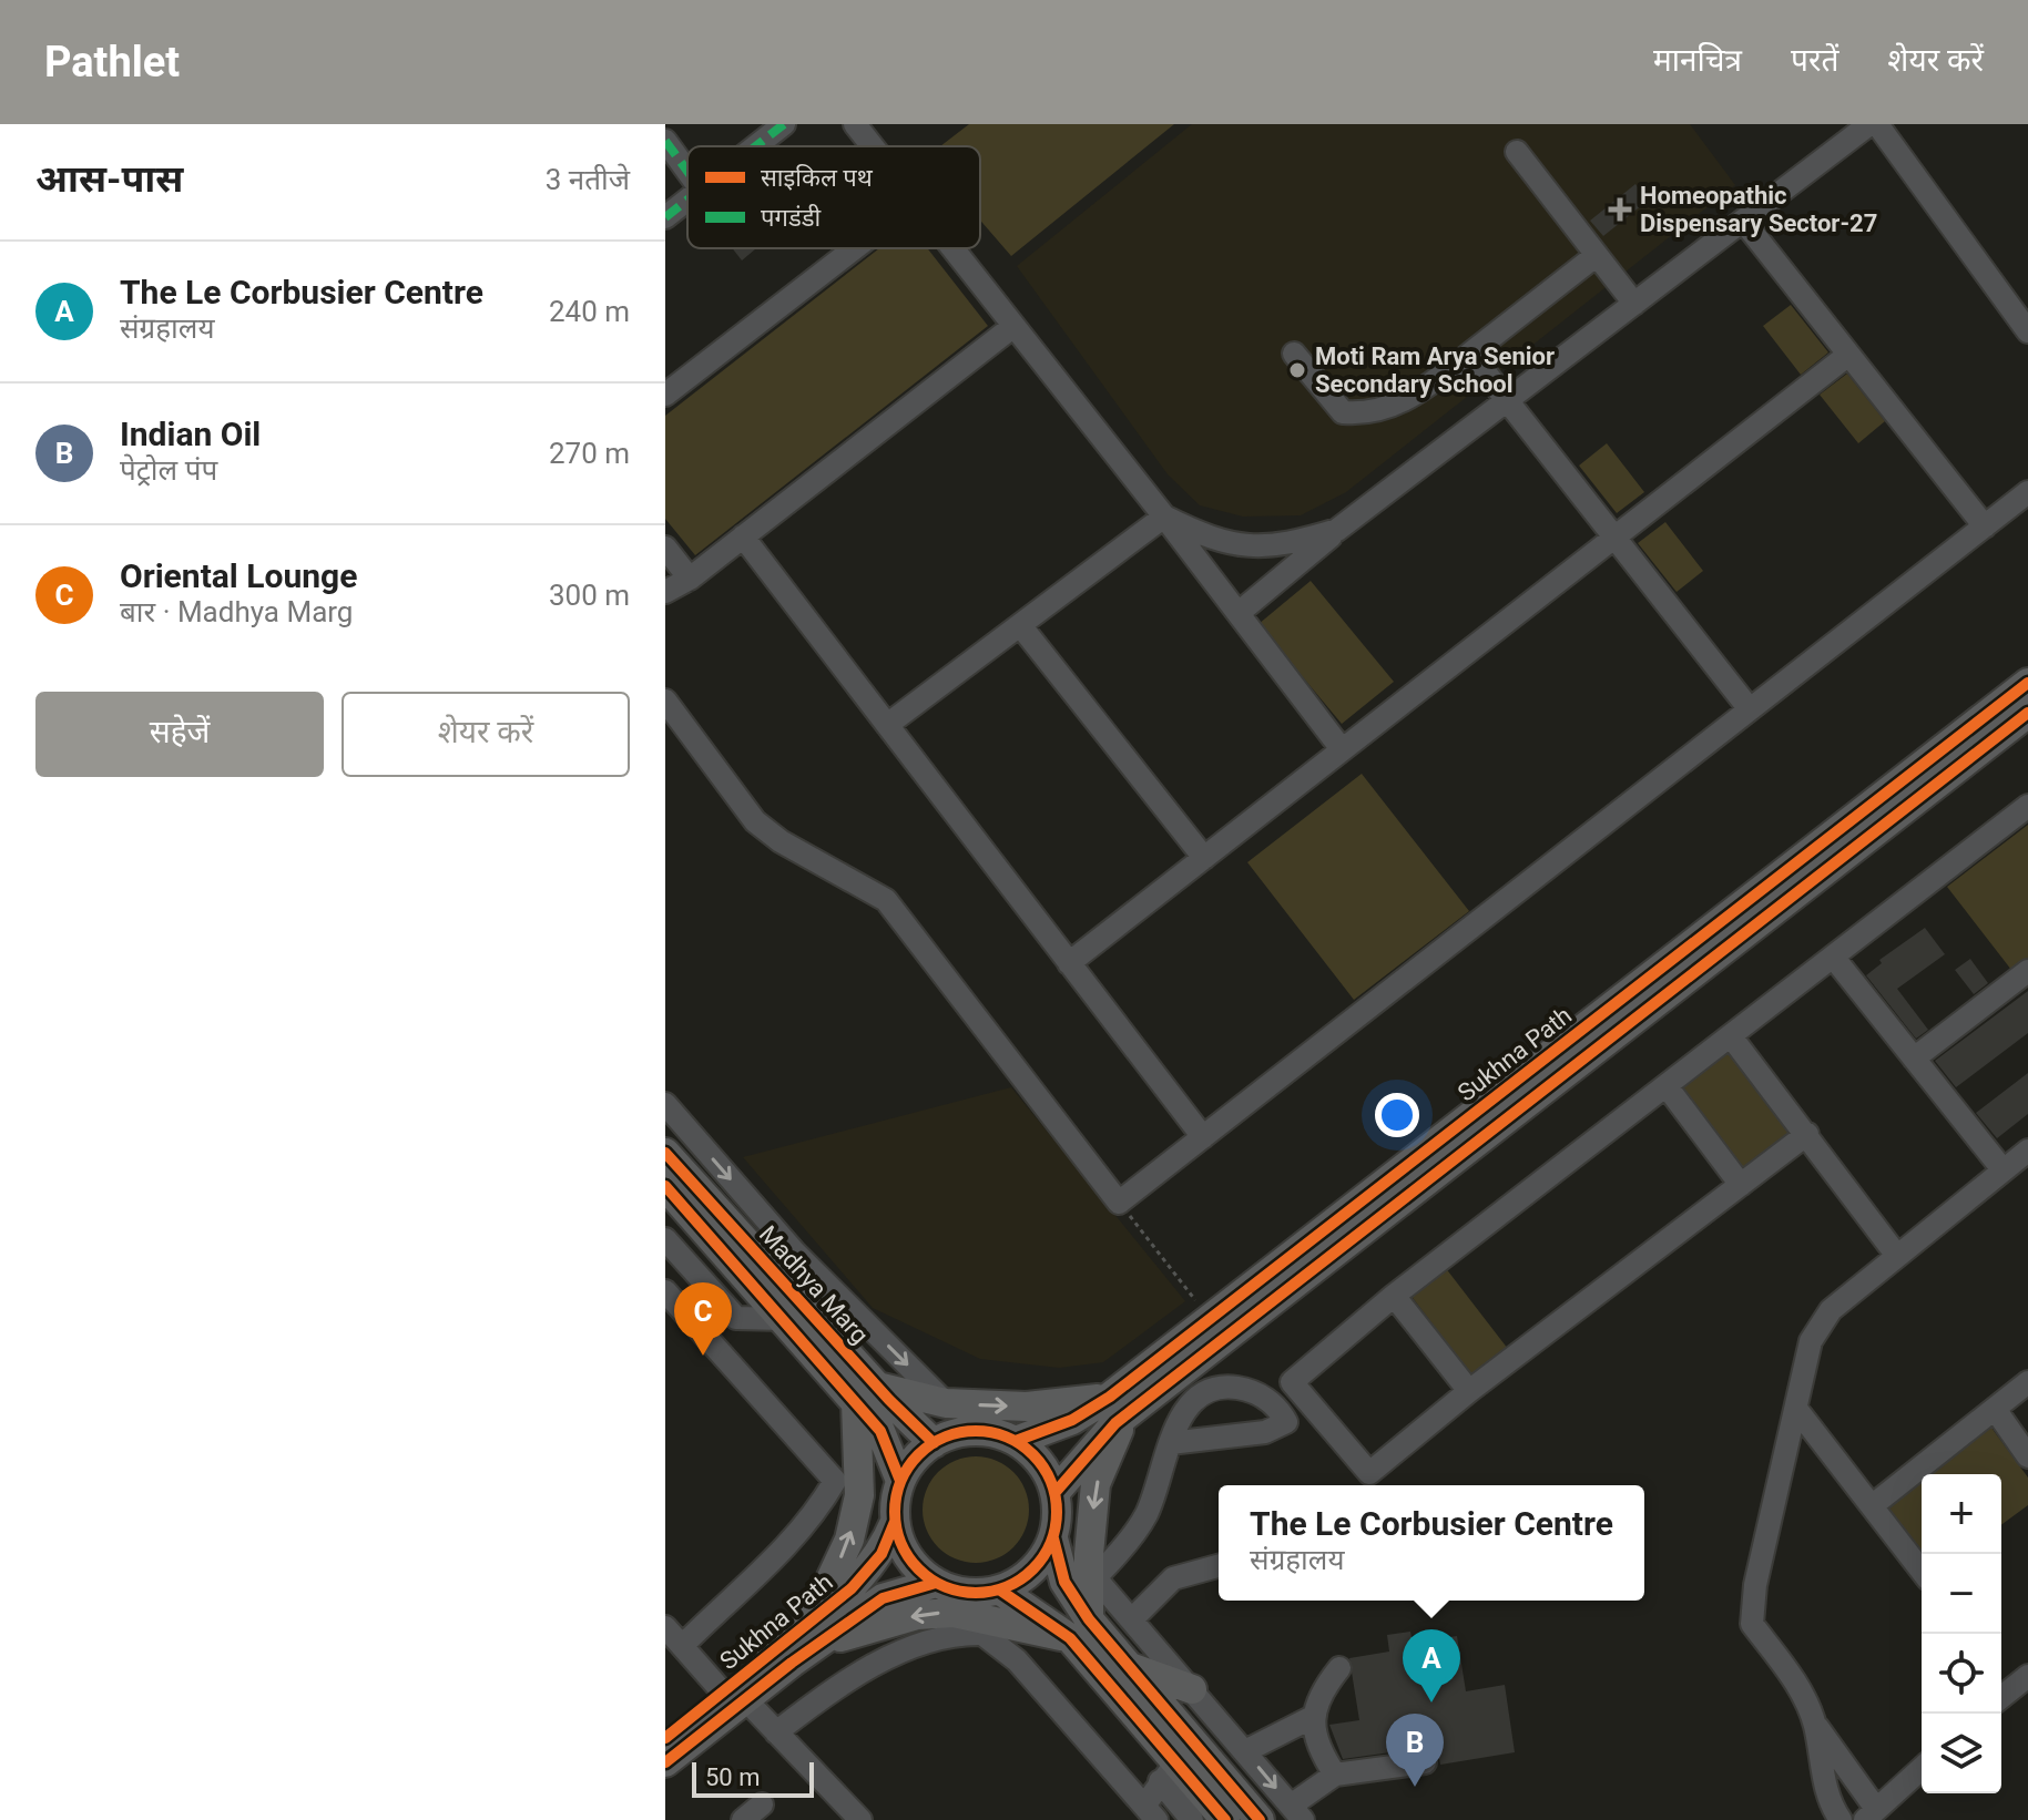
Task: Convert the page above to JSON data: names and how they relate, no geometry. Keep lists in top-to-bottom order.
{
  "streets": {
    "main road": ["Sukhna Path", "Madhya Marg"]
  },
  "crossings": [
    ["Sukhna Path", "Madhya Marg"]
  ],
  "places": {
    "health": ["Homeopathic Dispensary Sector-27"],
    "other": ["Moti Ram Arya Senior Secondary School"]
  },
  "legend": ["साइकिल पथ", "पगडंडी"],
  "scale_bar": "50 m",
  "page": {
    "header": "Pathlet",
    "nav": ["मानचित्र", "परतें", "शेयर करें"],
    "heading": ["आस-पास", "3 नतीजे"],
    "list": [
      {
        "mark": "A",
        "name": "The Le Corbusier Centre",
        "note": "संग्रहालय",
        "value": "240 m"
      },
      {
        "mark": "B",
        "name": "Indian Oil",
        "note": "पेट्रोल पंप",
        "value": "270 m"
      },
      {
        "mark": "C",
        "name": "Oriental Lounge",
        "note": "बार · Madhya Marg",
        "value": "300 m"
      }
    ],
    "buttons": ["सहेजें", "शेयर करें"],
    "pins": ["C", "A", "B"],
    "map_buttons": ["+", "−"],
    "popup": ["The Le Corbusier Centre", "संग्रहालय"],
    "scale": "50 m"
  }
}
